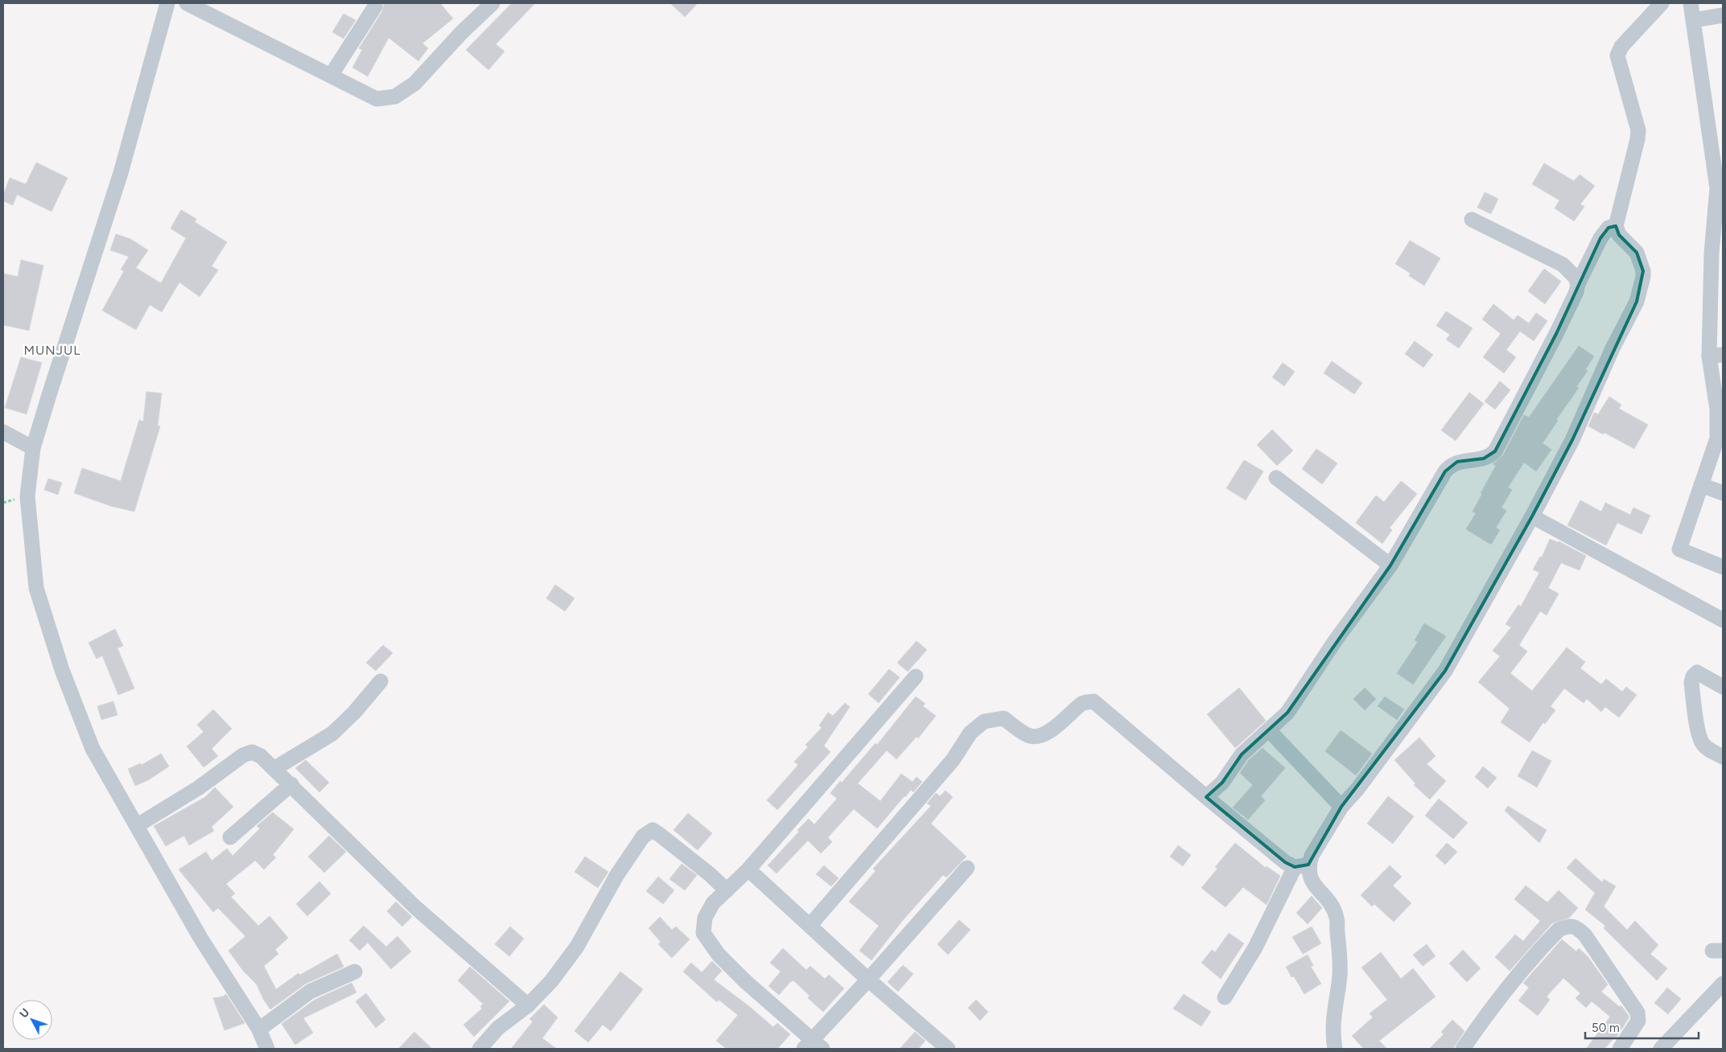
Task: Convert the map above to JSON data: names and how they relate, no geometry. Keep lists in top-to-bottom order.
{
  "districts": ["MUNJUL"],
  "scale_bar": "50 m",
  "north": "top left"
}
